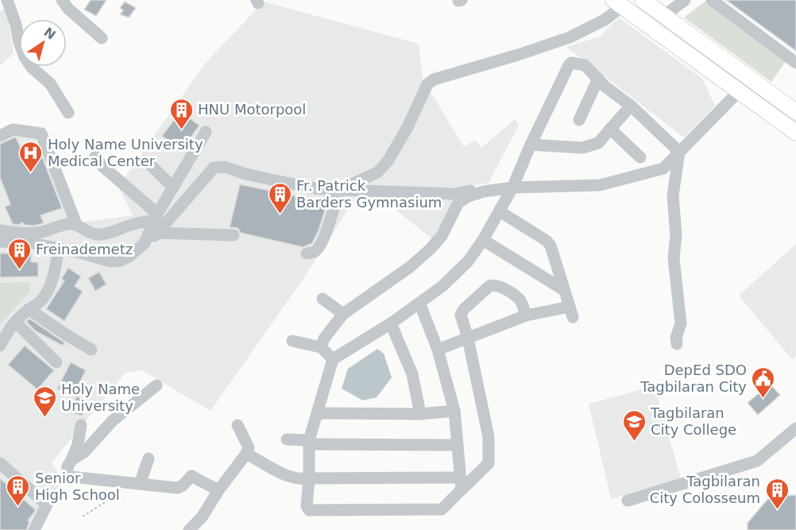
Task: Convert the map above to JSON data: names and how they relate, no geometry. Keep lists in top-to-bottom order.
{
  "places": {
    "building": [
      "HNU Motorpool",
      "Fr. Patrick Barders Gymnasium",
      "Freinademetz",
      "Senior High School",
      "Tagbilaran City Colosseum"
    ],
    "hospital": ["Holy Name University Medical Center"],
    "public building": ["DepEd SDO Tagbilaran City"],
    "school or university": ["Holy Name University", "Tagbilaran City College"]
  },
  "north": "top right"
}
